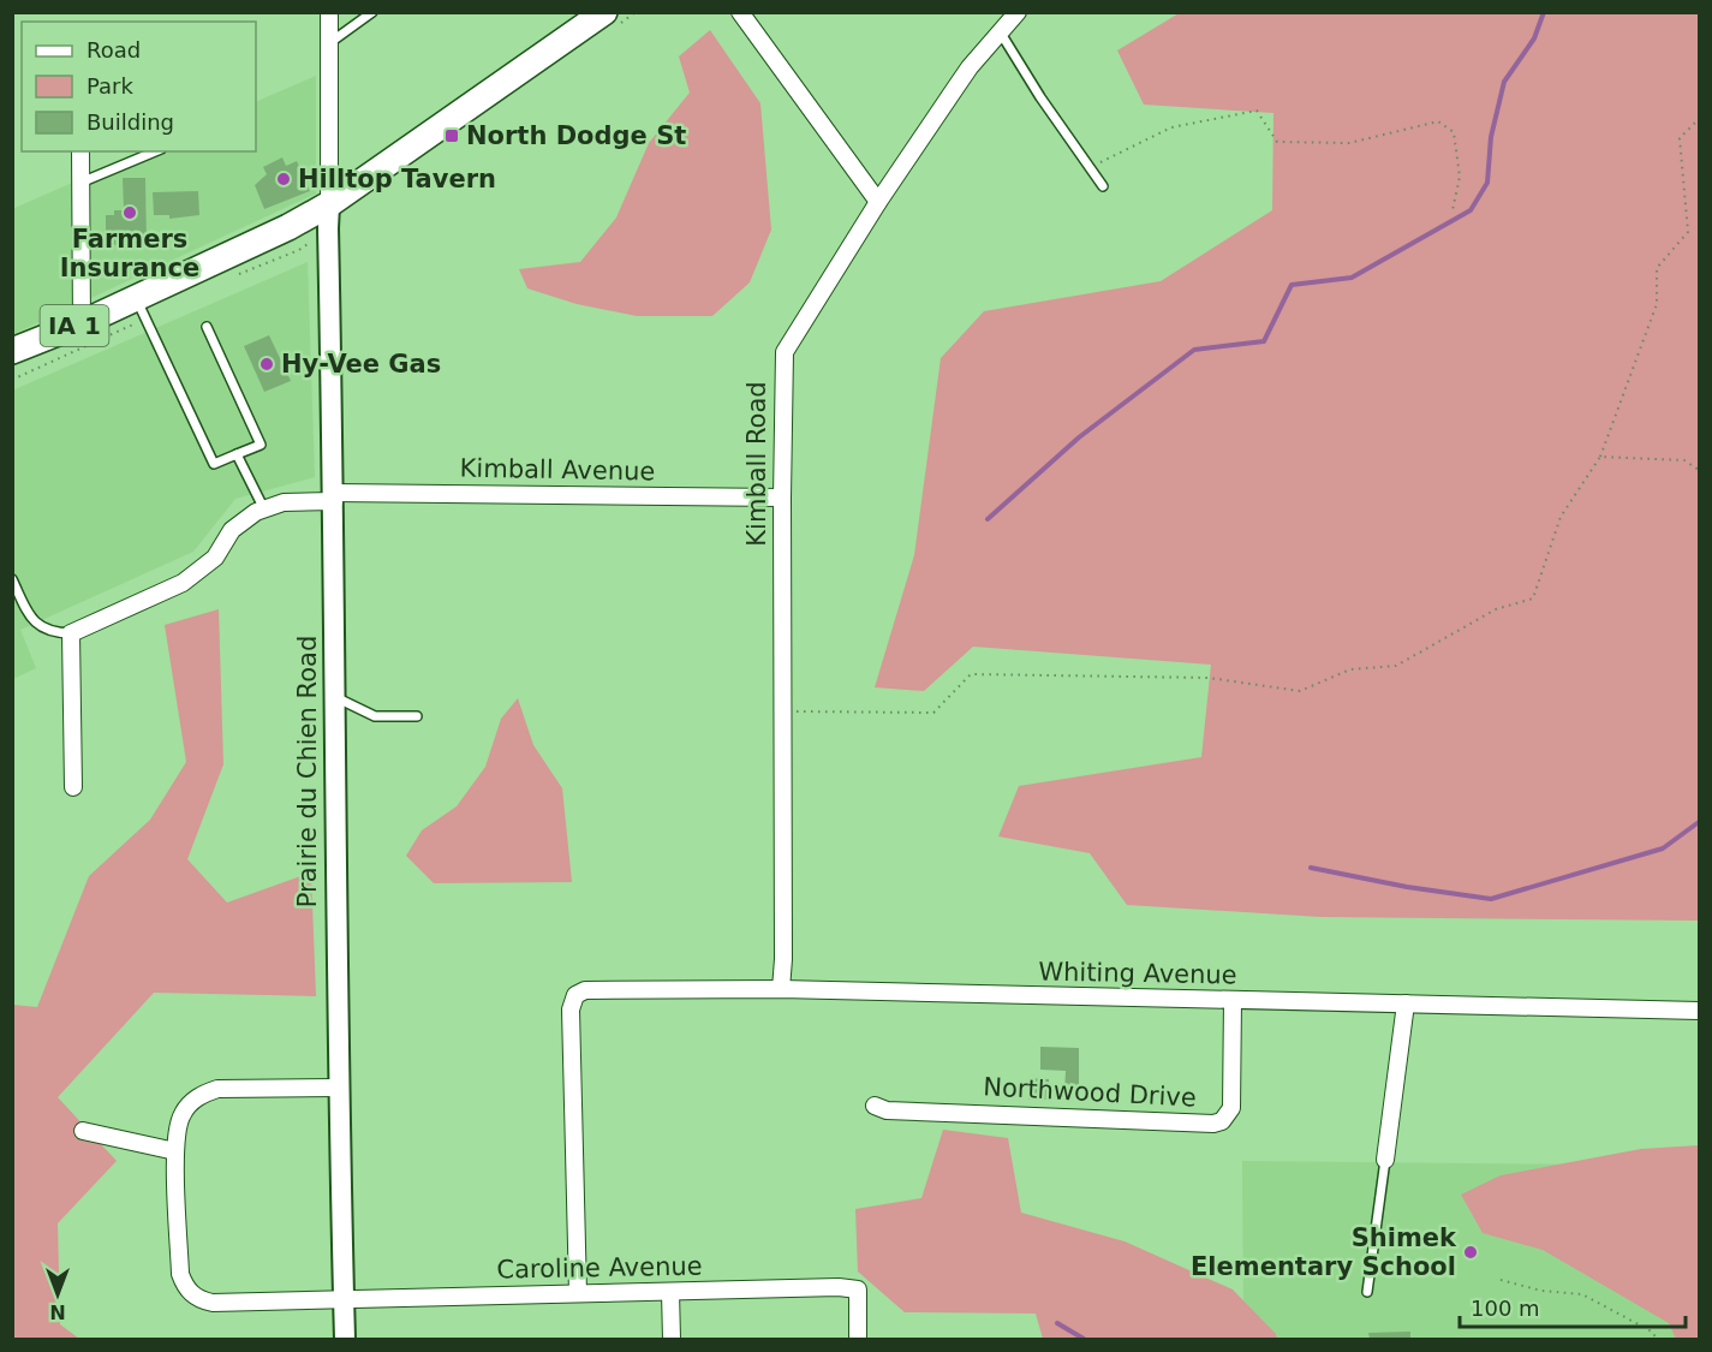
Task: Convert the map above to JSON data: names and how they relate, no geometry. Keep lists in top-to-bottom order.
{
  "streets": {
    "main road": ["IA 1"],
    "street": [
      "Kimball Road",
      "Kimball Avenue",
      "Prairie du Chien Road",
      "Whiting Avenue",
      "Northwood Drive",
      "Caroline Avenue"
    ]
  },
  "crossings": [
    ["IA 1", "Prairie du Chien Road"],
    ["Kimball Road", "Kimball Avenue"],
    ["Kimball Road", "Whiting Avenue"],
    ["Kimball Avenue", "Prairie du Chien Road"],
    ["Prairie du Chien Road", "Caroline Avenue"],
    ["Whiting Avenue", "Northwood Drive"],
    ["Whiting Avenue", "Caroline Avenue"]
  ],
  "places": {
    "transit": ["North Dodge St"],
    "other": [
      "Hilltop Tavern",
      "Farmers Insurance",
      "Hy-Vee Gas",
      "Shimek Elementary School"
    ]
  },
  "legend": ["Road", "Park", "Building"],
  "scale_bar": "100 m",
  "north": "bottom"
}
